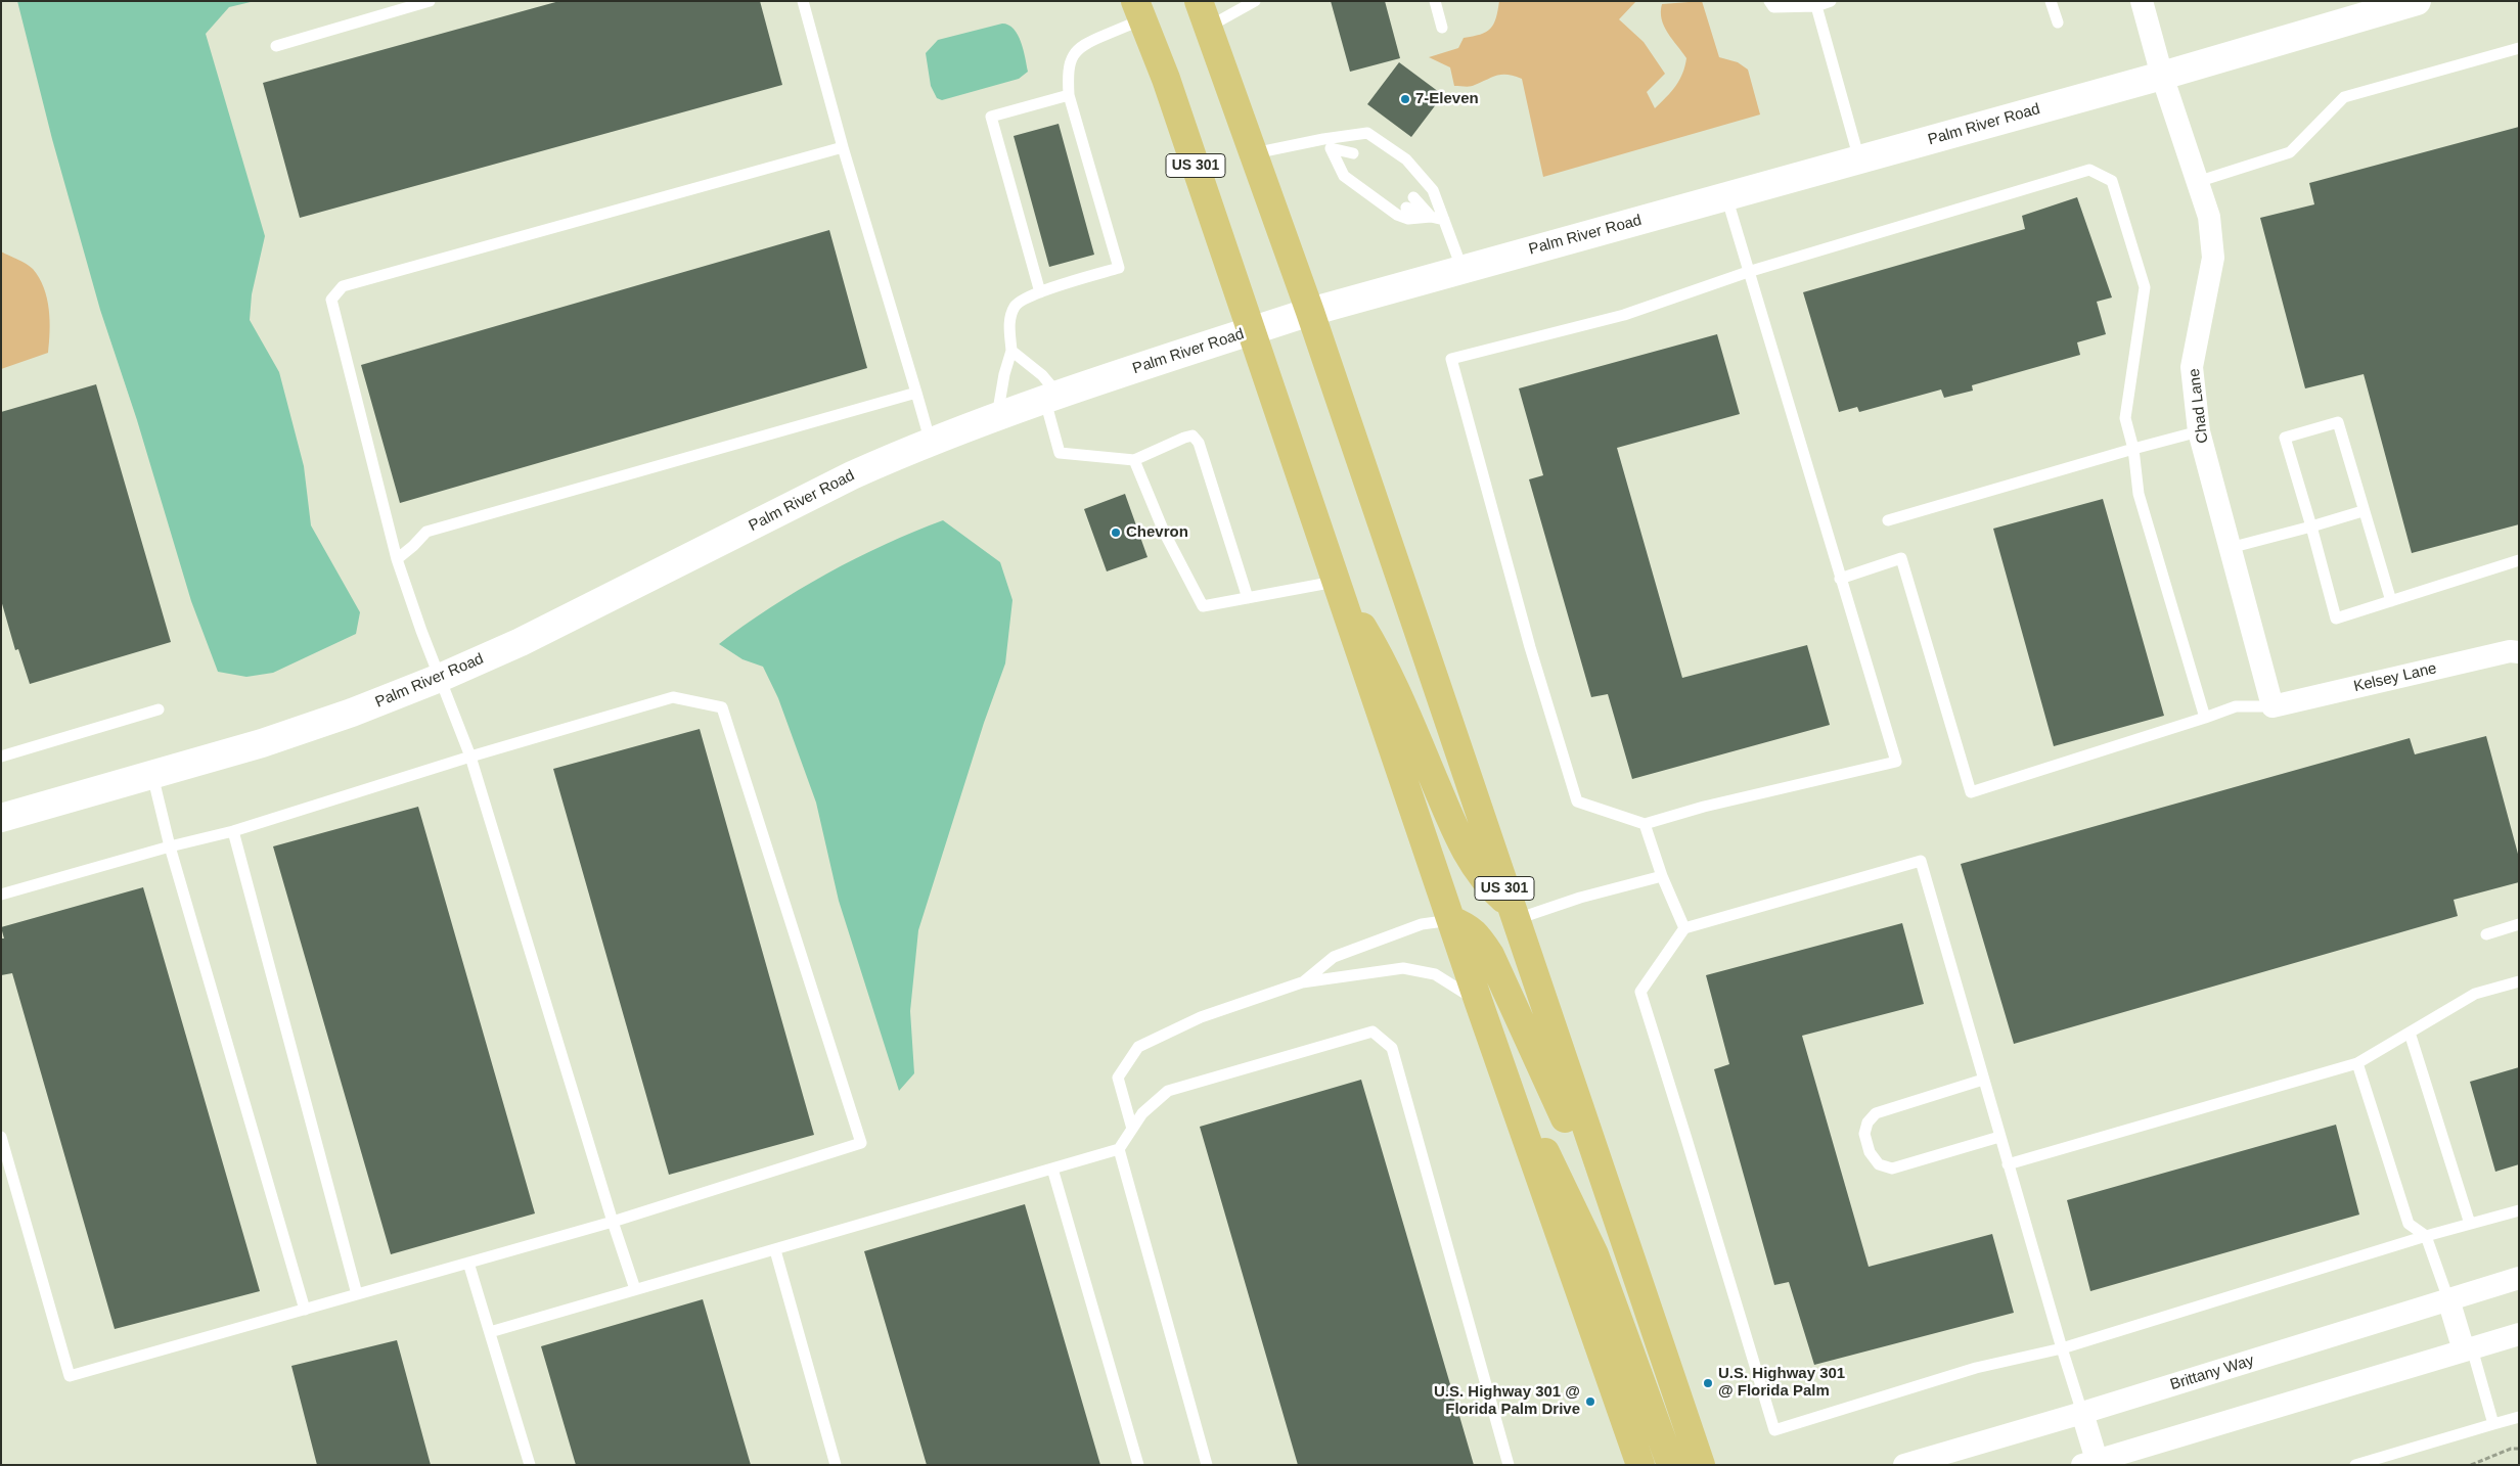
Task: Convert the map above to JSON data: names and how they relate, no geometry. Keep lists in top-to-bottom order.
{
  "streets": {
    "main road": ["US 301"],
    "street": [
      "Palm River Road",
      "Chad Lane",
      "Kelsey Lane",
      "Brittany Way"
    ]
  },
  "crossings": [
    ["Palm River Road", "US 301"],
    ["Palm River Road", "Chad Lane"],
    ["Chad Lane", "Kelsey Lane"]
  ],
  "places": [
    "7-Eleven",
    "Chevron",
    "U.S. Highway 301 @ Florida Palm",
    "U.S. Highway 301 @ Florida Palm Drive"
  ]
}
